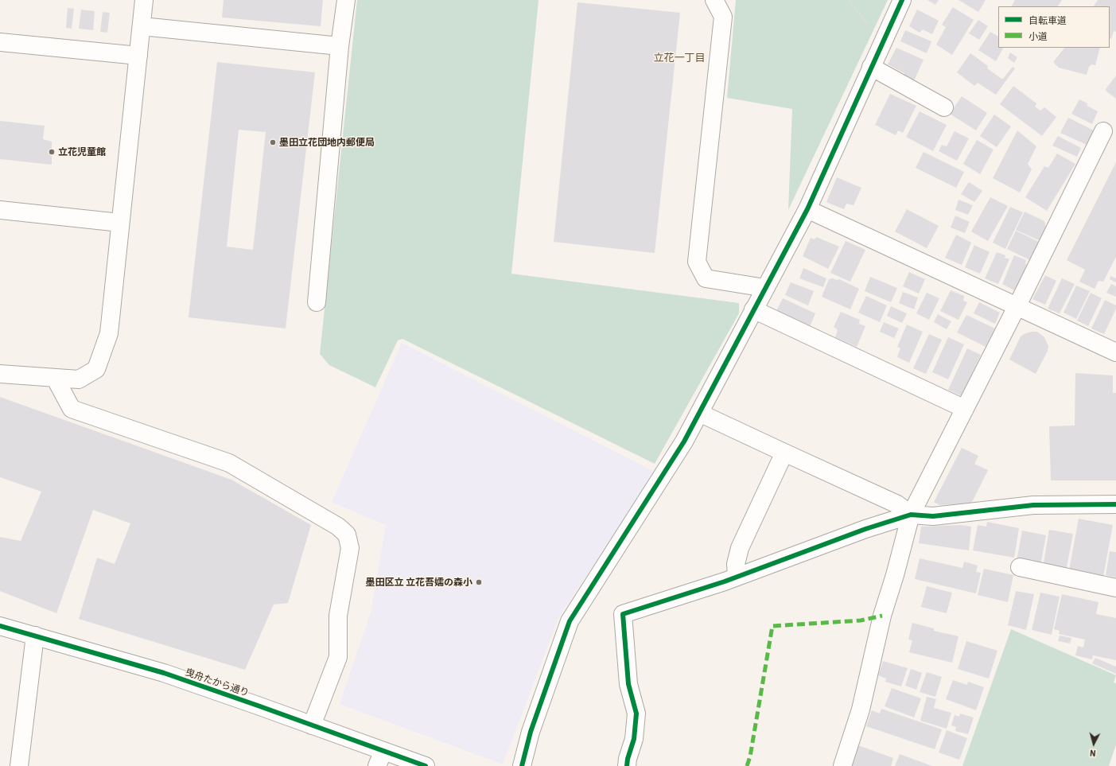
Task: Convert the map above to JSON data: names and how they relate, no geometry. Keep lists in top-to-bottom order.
{
  "streets": {
    "street": ["曳舟たから通り"]
  },
  "districts": ["立花一丁目"],
  "places": ["墨田立花団地内郵便局", "立花児童館", "墨田区立 立花吾嬬の森小"],
  "legend": ["自転車道", "小道"],
  "north": "bottom"
}
